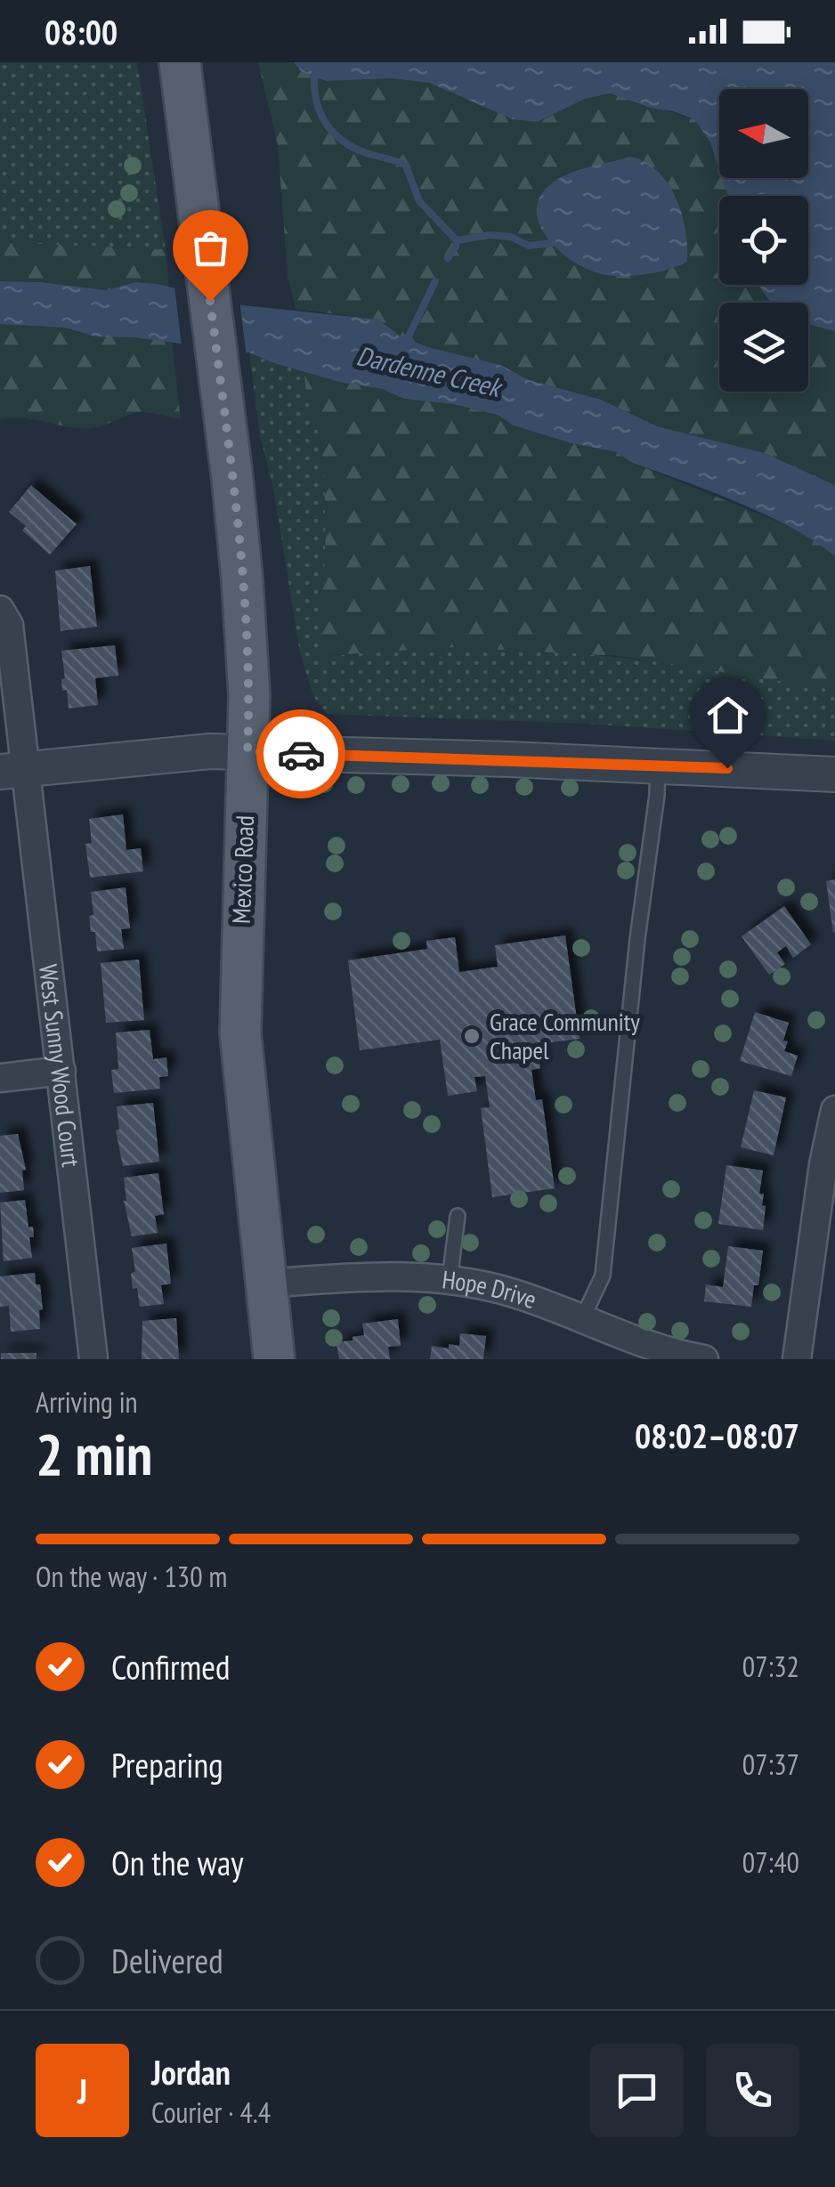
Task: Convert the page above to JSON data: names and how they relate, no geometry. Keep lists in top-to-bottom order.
{
  "streets": {
    "main road": ["Mexico Road"],
    "street": ["West Sunny Wood Court", "Hope Drive"]
  },
  "crossings": [
    ["Mexico Road", "Hope Drive"]
  ],
  "water": ["Dardenne Creek"],
  "places": ["Grace Community Chapel"],
  "north": "left",
  "page": {
    "status": "08:00",
    "heading": ["2 min", "Arriving in", "08:02–08:07"],
    "panel": ["Jordan", "Courier · 4.4"],
    "bar": "On the way · 130 m",
    "list": [
      ["Confirmed", "07:32"],
      ["Preparing", "07:37"],
      ["On the way", "07:40"],
      "Delivered"
    ],
    "round": "J"
  }
}
